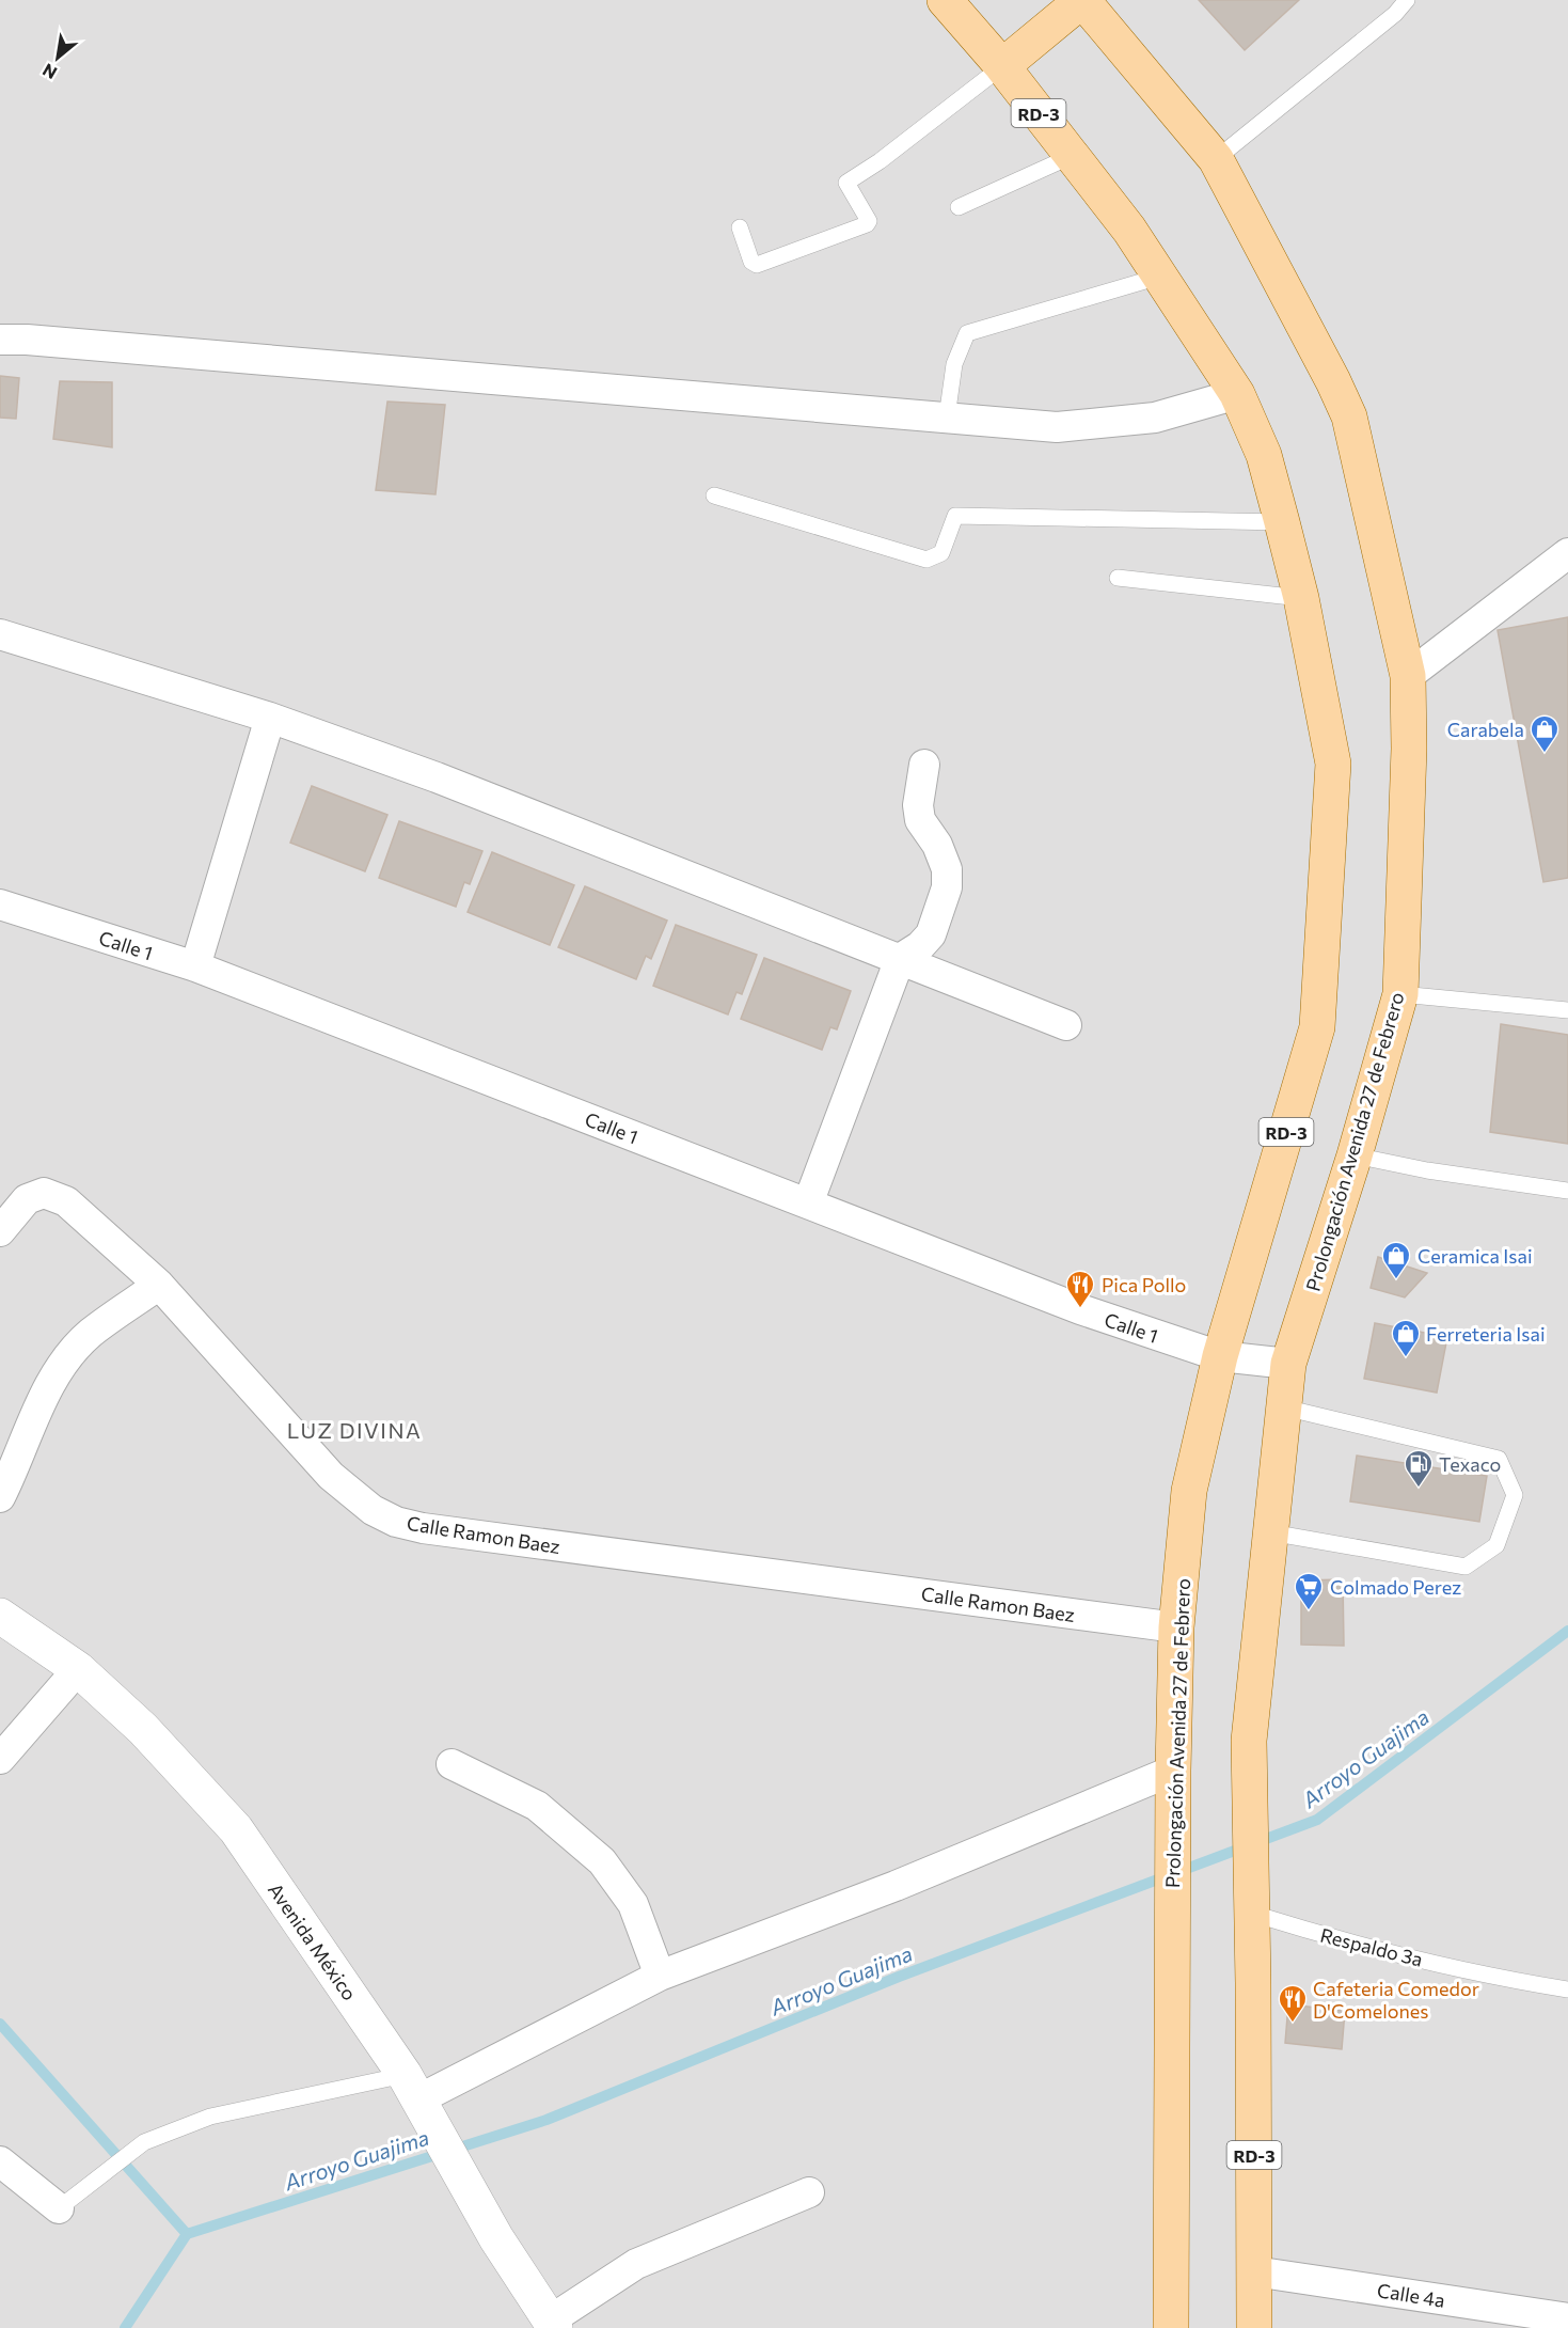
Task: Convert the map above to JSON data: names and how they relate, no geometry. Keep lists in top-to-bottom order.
{
  "streets": {
    "main road": ["RD-3", "Prolongación Avenida 27 de Febrero"],
    "street": [
      "Calle 1",
      "Calle Ramon Baez",
      "Avenida México",
      "Calle 4a"
    ],
    "lane": ["Respaldo 3a"]
  },
  "crossings": [
    ["Calle 1", "Prolongación Avenida 27 de Febrero"],
    ["Prolongación Avenida 27 de Febrero", "Calle Ramon Baez"],
    ["Prolongación Avenida 27 de Febrero", "Respaldo 3a"],
    ["Prolongación Avenida 27 de Febrero", "Calle 4a"]
  ],
  "districts": ["LUZ DIVINA"],
  "water": ["Arroyo Guajima"],
  "places": {
    "shop": ["Carabela", "Ceramica Isai", "Ferreteria Isai"],
    "restaurant": ["Pica Pollo", "Cafeteria Comedor D'Comelones"],
    "fuel station": ["Texaco"],
    "supermarket": ["Colmado Perez"]
  },
  "north": "bottom left"
}
